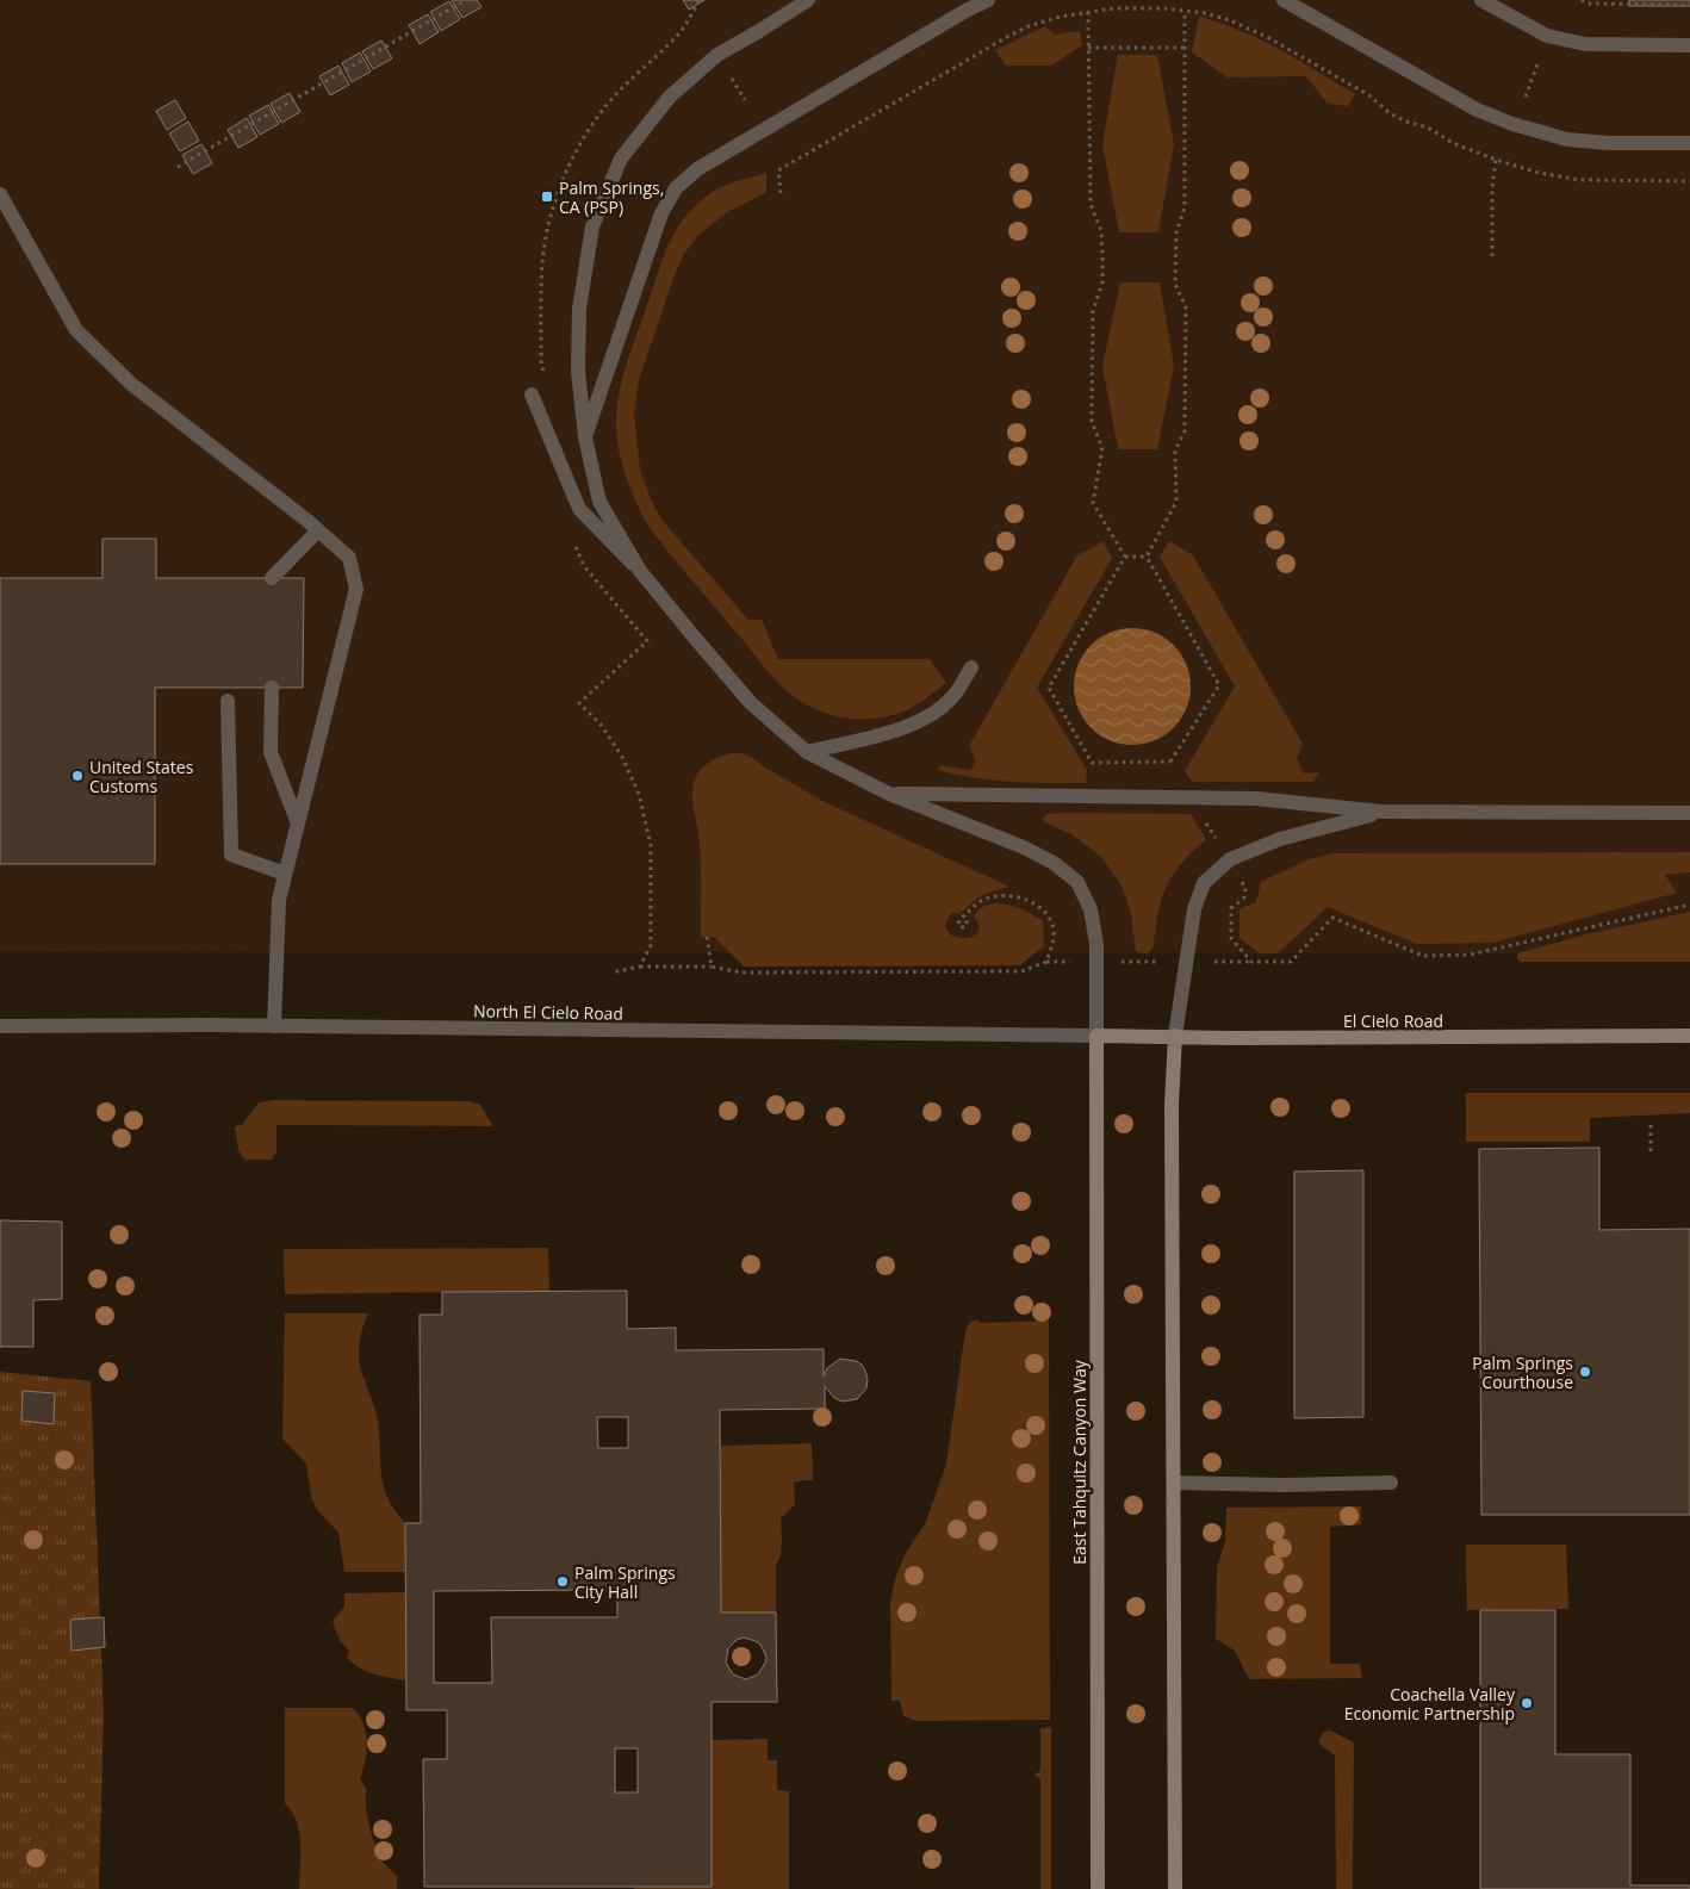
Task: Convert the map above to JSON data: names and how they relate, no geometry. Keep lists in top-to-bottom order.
{
  "streets": {
    "main road": ["El Cielo Road", "East Tahquitz Canyon Way"],
    "street": ["North El Cielo Road"]
  },
  "crossings": [
    ["North El Cielo Road", "El Cielo Road"],
    ["North El Cielo Road", "East Tahquitz Canyon Way"],
    ["El Cielo Road", "East Tahquitz Canyon Way"]
  ],
  "places": {
    "transit": ["Palm Springs, CA (PSP)"],
    "other": [
      "United States Customs",
      "Palm Springs Courthouse",
      "Palm Springs City Hall",
      "Coachella Valley Economic Partnership"
    ]
  }
}
